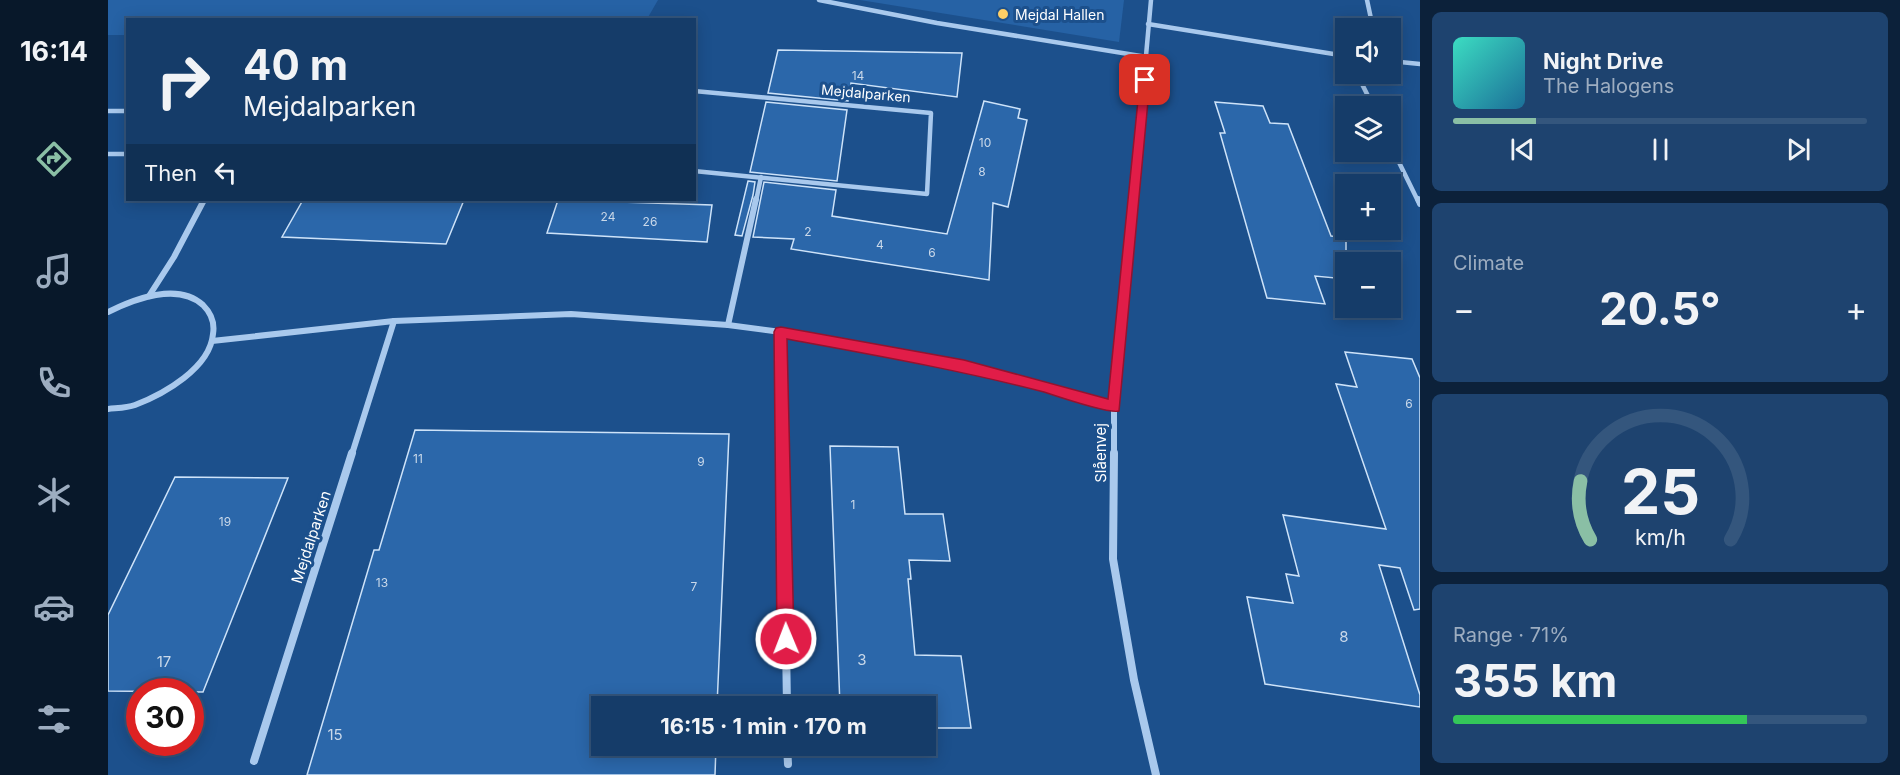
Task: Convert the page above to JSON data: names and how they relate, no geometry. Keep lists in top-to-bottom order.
{
  "streets": {
    "street": ["Mejdalparken", "Slåenvej"]
  },
  "places": ["Mejdal Hallen"],
  "house_numbers": [
    "14",
    "10",
    "8",
    "24",
    "26",
    "2",
    "4",
    "6",
    "6",
    "11",
    "9",
    "1",
    "19",
    "13",
    "7",
    "8",
    "3",
    "17",
    "15"
  ],
  "page": {
    "tabs": "16:14",
    "map_buttons": ["+", "−"],
    "turn": ["40 m", "Mejdalparken"],
    "song": ["Night Drive", "The Halogens"],
    "then": "Then",
    "tile": [
      "Climate",
      ["Range · 71%", "355 km"]
    ],
    "heat": ["−", "20.5°", "+"],
    "limit": "30",
    "trip": "16:15 · 1 min · 170 m",
    "gauge": ["25", "km/h"]
  }
}
